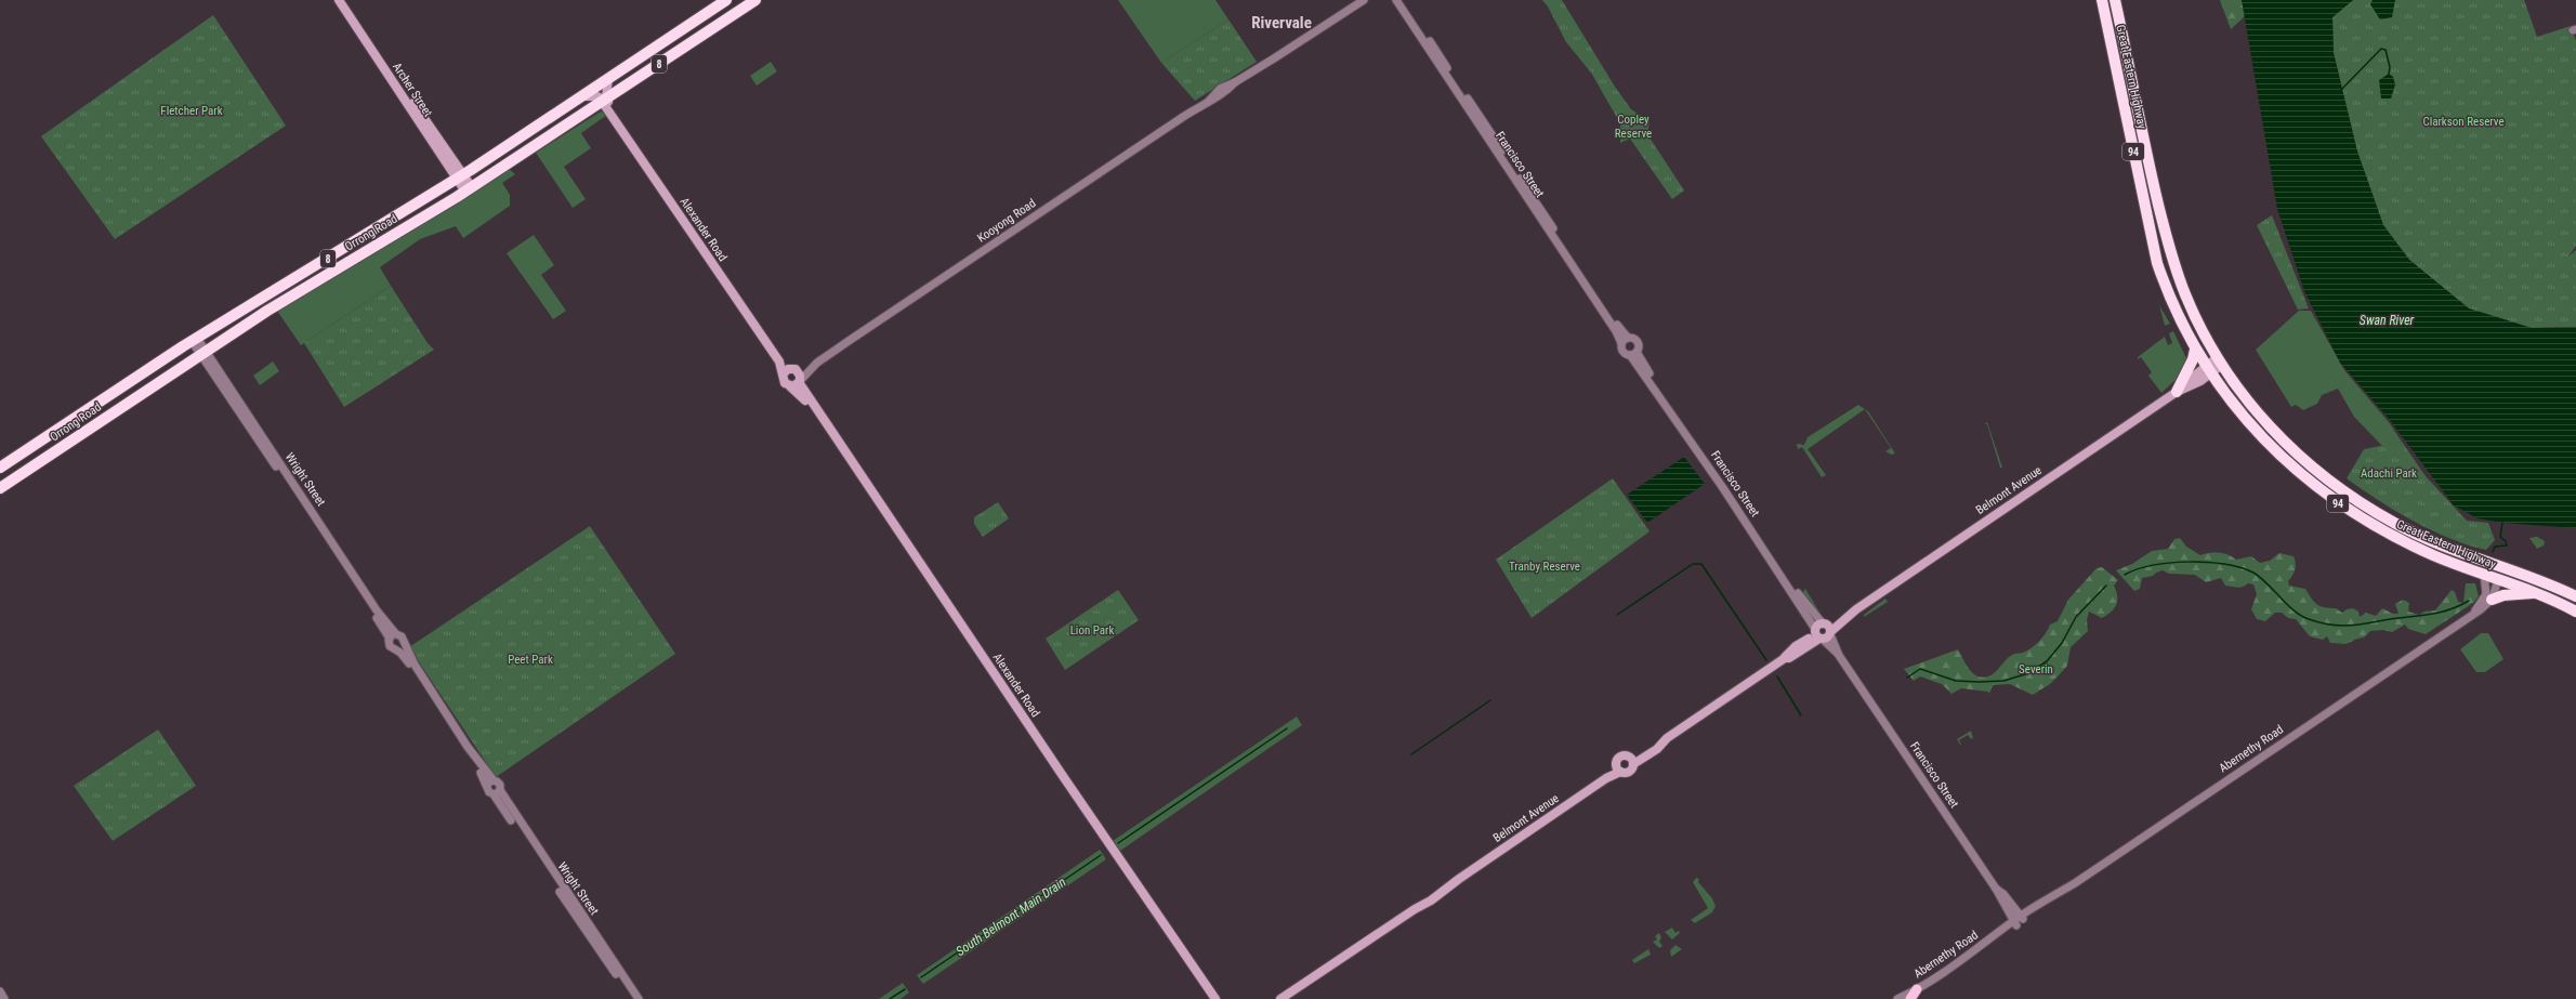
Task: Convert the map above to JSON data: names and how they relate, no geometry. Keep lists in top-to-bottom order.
{
  "streets": {
    "highway": [
      "8",
      "Great Eastern Highway",
      "94",
      "Orrong Road"
    ],
    "main road": ["Archer Street", "Alexander Road", "Belmont Avenue"],
    "street": [
      "Francisco Street",
      "Kooyong Road",
      "Wright Street",
      "Abernethy Road"
    ]
  },
  "crossings": [
    ["Great Eastern Highway", "Belmont Avenue"],
    ["Great Eastern Highway", "Abernethy Road"],
    ["Archer Street", "Orrong Road"],
    ["Francisco Street", "Belmont Avenue"],
    ["Francisco Street", "Abernethy Road"],
    ["Kooyong Road", "Alexander Road"],
    ["Alexander Road", "Orrong Road"],
    ["Orrong Road", "Wright Street"]
  ],
  "districts": ["Rivervale"],
  "water": ["Swan River", "South Belmont Main Drain"],
  "parks": [
    "Fletcher Park",
    "Copley Reserve",
    "Clarkson Reserve",
    "Adachi Park",
    "Tranby Reserve",
    "Lion Park",
    "Peet Park",
    "Severin"
  ]
}
